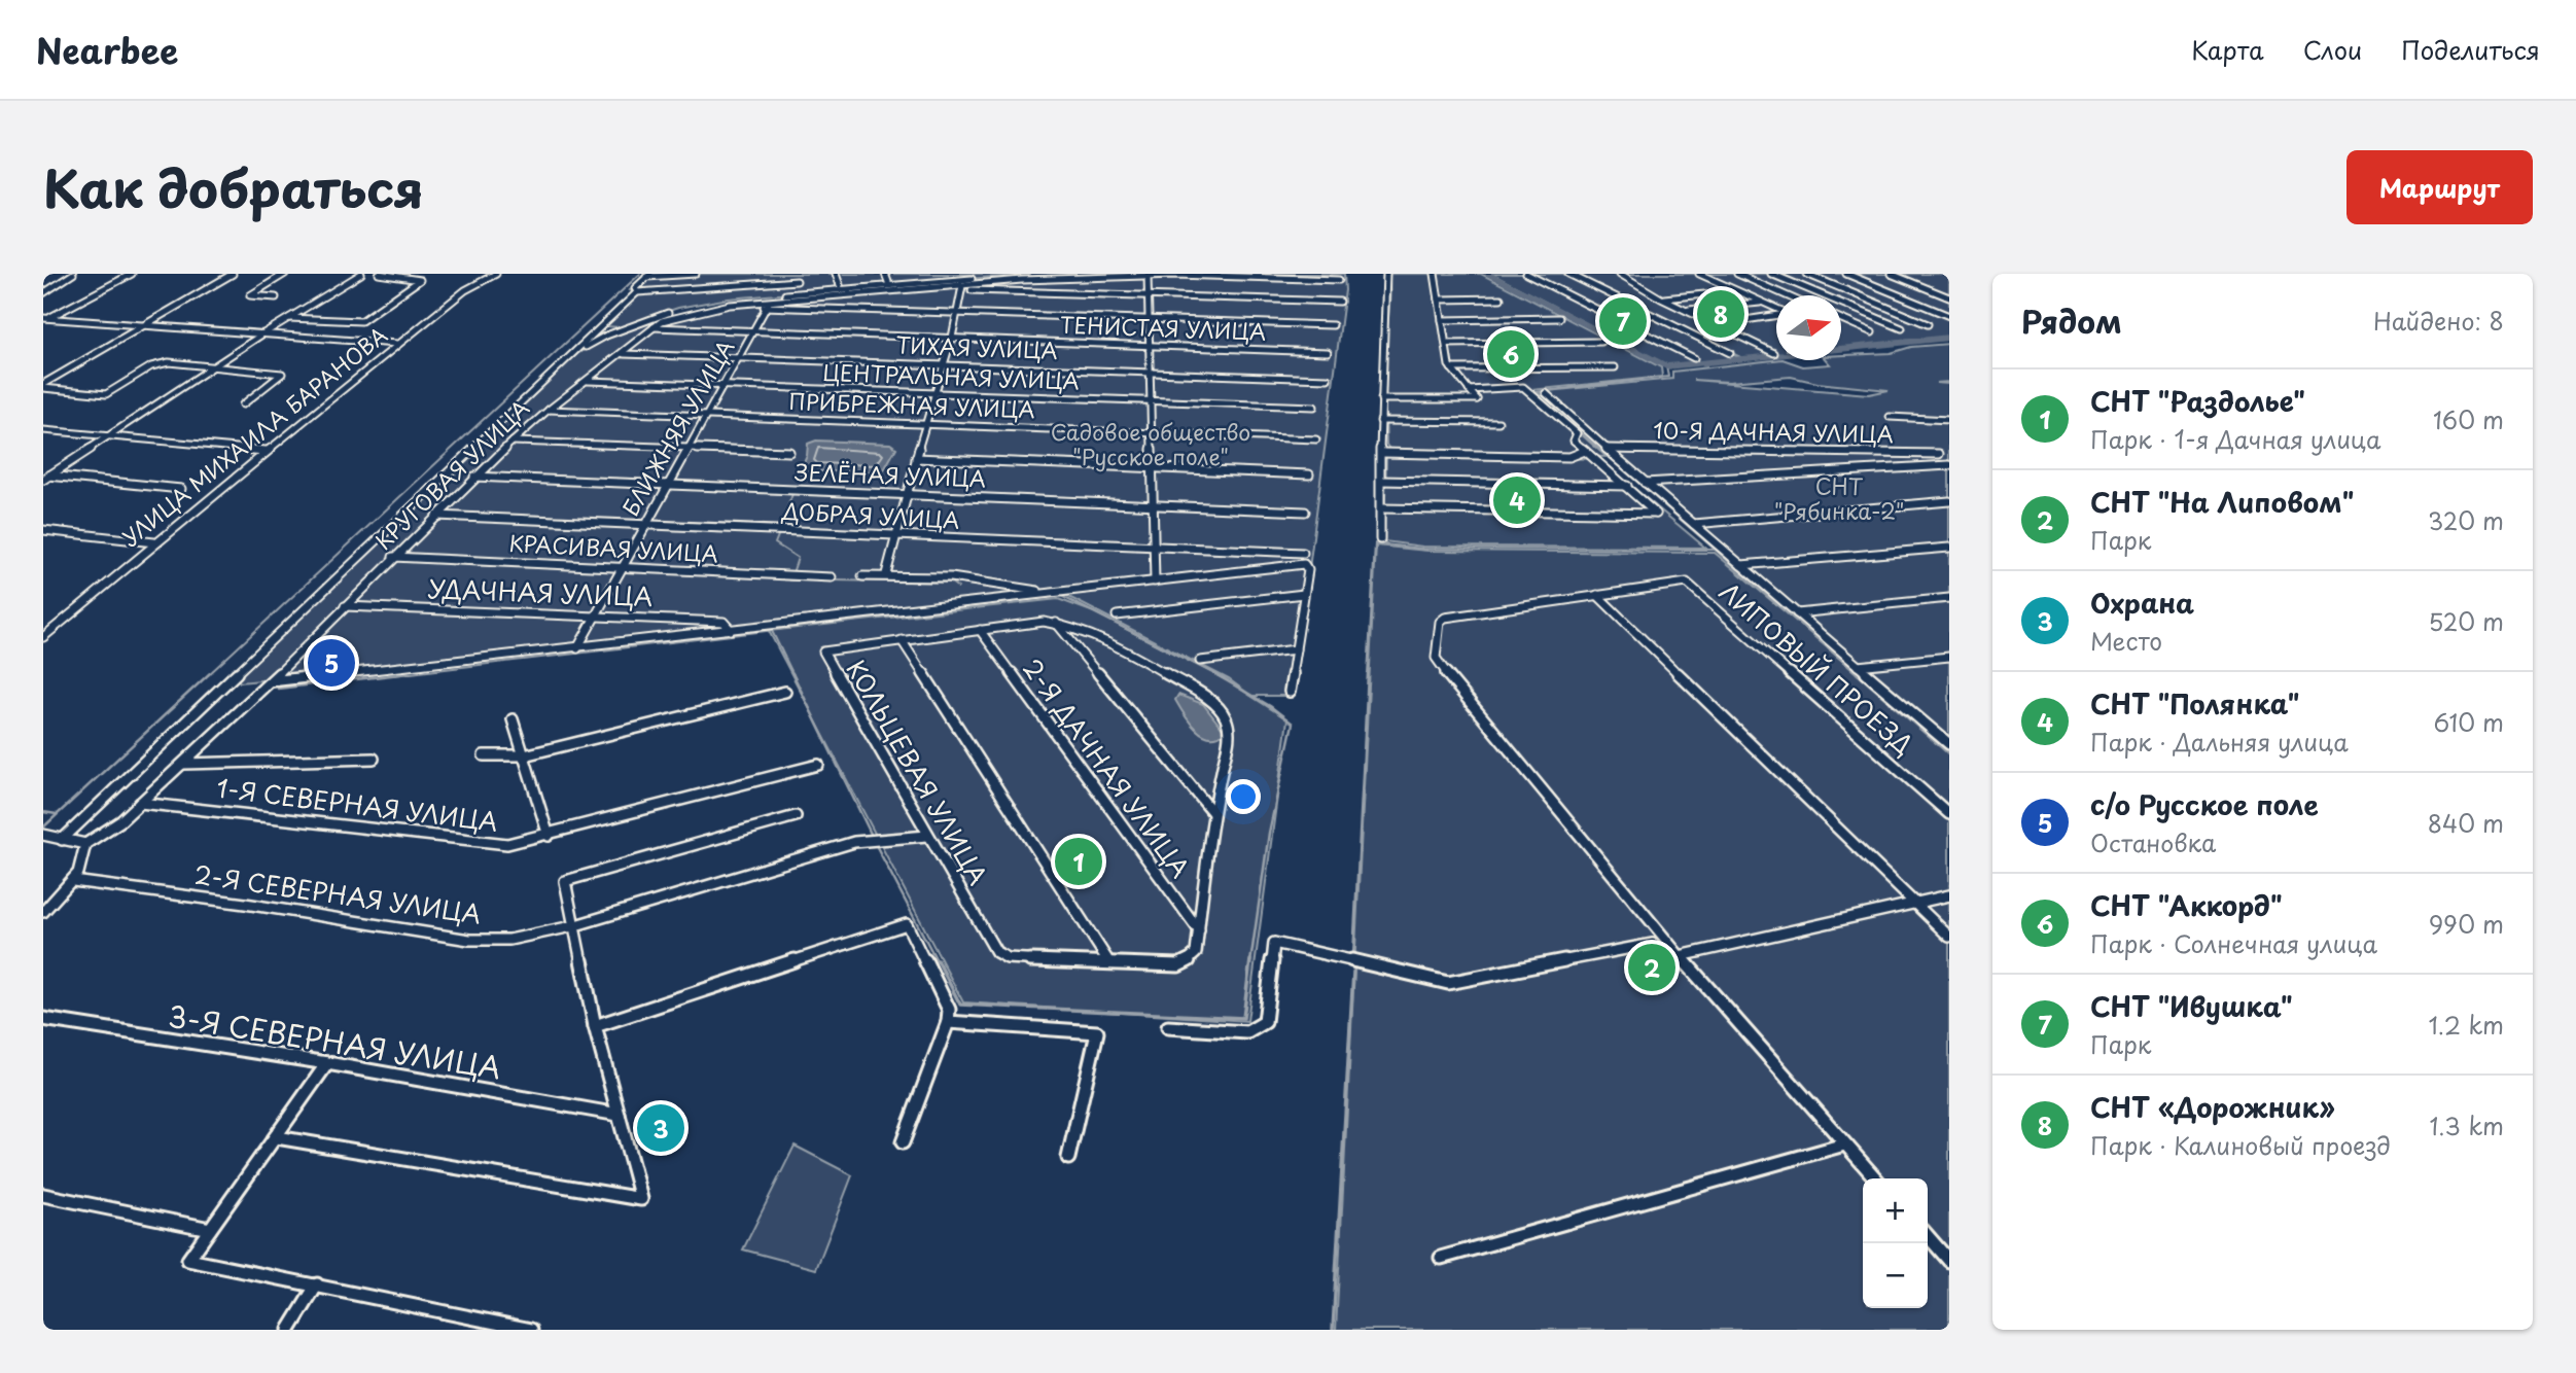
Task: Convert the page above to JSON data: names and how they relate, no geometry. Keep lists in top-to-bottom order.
{
  "streets": {
    "street": [
      "ТЕНИСТАЯ УЛИЦА",
      "ТИХАЯ УЛИЦА",
      "ЦЕНТРАЛЬНАЯ УЛИЦА",
      "ПРИБРЕЖНАЯ УЛИЦА",
      "БЛИЖНЯЯ УЛИЦА",
      "10-Я ДАЧНАЯ УЛИЦА",
      "УЛИЦА МИХАИЛА БАРАНОВА",
      "КРУГОВАЯ УЛИЦА",
      "ЗЕЛЁНАЯ УЛИЦА",
      "ДОБРАЯ УЛИЦА",
      "КРАСИВАЯ УЛИЦА",
      "УДАЧНАЯ УЛИЦА",
      "ЛИПОВЫЙ ПРОЕЗД",
      "2-Я ДАЧНАЯ УЛИЦА",
      "КОЛЬЦЕВАЯ УЛИЦА",
      "1-Я СЕВЕРНАЯ УЛИЦА",
      "2-Я СЕВЕРНАЯ УЛИЦА",
      "3-Я СЕВЕРНАЯ УЛИЦА"
    ]
  },
  "crossings": [
    ["ТЕНИСТАЯ УЛИЦА", "БЛИЖНЯЯ УЛИЦА"],
    ["ТЕНИСТАЯ УЛИЦА", "КРУГОВАЯ УЛИЦА"],
    ["ТИХАЯ УЛИЦА", "БЛИЖНЯЯ УЛИЦА"],
    ["ТИХАЯ УЛИЦА", "КРУГОВАЯ УЛИЦА"],
    ["ЦЕНТРАЛЬНАЯ УЛИЦА", "БЛИЖНЯЯ УЛИЦА"],
    ["ЦЕНТРАЛЬНАЯ УЛИЦА", "КРУГОВАЯ УЛИЦА"],
    ["ПРИБРЕЖНАЯ УЛИЦА", "БЛИЖНЯЯ УЛИЦА"],
    ["ПРИБРЕЖНАЯ УЛИЦА", "КРУГОВАЯ УЛИЦА"],
    ["БЛИЖНЯЯ УЛИЦА", "КРУГОВАЯ УЛИЦА"],
    ["БЛИЖНЯЯ УЛИЦА", "ЗЕЛЁНАЯ УЛИЦА"],
    ["БЛИЖНЯЯ УЛИЦА", "ДОБРАЯ УЛИЦА"],
    ["БЛИЖНЯЯ УЛИЦА", "КРАСИВАЯ УЛИЦА"],
    ["БЛИЖНЯЯ УЛИЦА", "УДАЧНАЯ УЛИЦА"],
    ["КРУГОВАЯ УЛИЦА", "ЗЕЛЁНАЯ УЛИЦА"],
    ["КРУГОВАЯ УЛИЦА", "ДОБРАЯ УЛИЦА"],
    ["КРУГОВАЯ УЛИЦА", "КРАСИВАЯ УЛИЦА"],
    ["КРУГОВАЯ УЛИЦА", "УДАЧНАЯ УЛИЦА"],
    ["КРУГОВАЯ УЛИЦА", "1-Я СЕВЕРНАЯ УЛИЦА"],
    ["2-Я ДАЧНАЯ УЛИЦА", "КОЛЬЦЕВАЯ УЛИЦА"],
    ["КОЛЬЦЕВАЯ УЛИЦА", "2-Я СЕВЕРНАЯ УЛИЦА"]
  ],
  "parks": ["Садовое общество \"Русское поле\"", "СНТ \"Рябинка-2\""],
  "north": "right",
  "page": {
    "header": "Nearbee",
    "nav": ["Карта", "Слои", "Поделиться"],
    "title": "Как добраться",
    "buttons": "Маршрут",
    "heading": ["Рядом", "Найдено: 8"],
    "pins": [
      "8",
      "7",
      "6",
      "4",
      "5",
      "1",
      "2",
      "3"
    ],
    "list": [
      {
        "mark": "1",
        "name": "СНТ \"Раздолье\"",
        "note": "Парк · 1-я Дачная улица",
        "value": "160 m"
      },
      {
        "mark": "2",
        "name": "СНТ \"На Липовом\"",
        "note": "Парк",
        "value": "320 m"
      },
      {
        "mark": "3",
        "name": "Охрана",
        "note": "Место",
        "value": "520 m"
      },
      {
        "mark": "4",
        "name": "СНТ \"Полянка\"",
        "note": "Парк · Дальняя улица",
        "value": "610 m"
      },
      {
        "mark": "5",
        "name": "с/о Русское поле",
        "note": "Остановка",
        "value": "840 m"
      },
      {
        "mark": "6",
        "name": "СНТ \"Аккорд\"",
        "note": "Парк · Солнечная улица",
        "value": "990 m"
      },
      {
        "mark": "7",
        "name": "СНТ \"Ивушка\"",
        "note": "Парк",
        "value": "1.2 km"
      },
      {
        "mark": "8",
        "name": "СНТ «Дорожник»",
        "note": "Парк · Калиновый проезд",
        "value": "1.3 km"
      }
    ],
    "map_buttons": ["+", "−"]
  }
}
